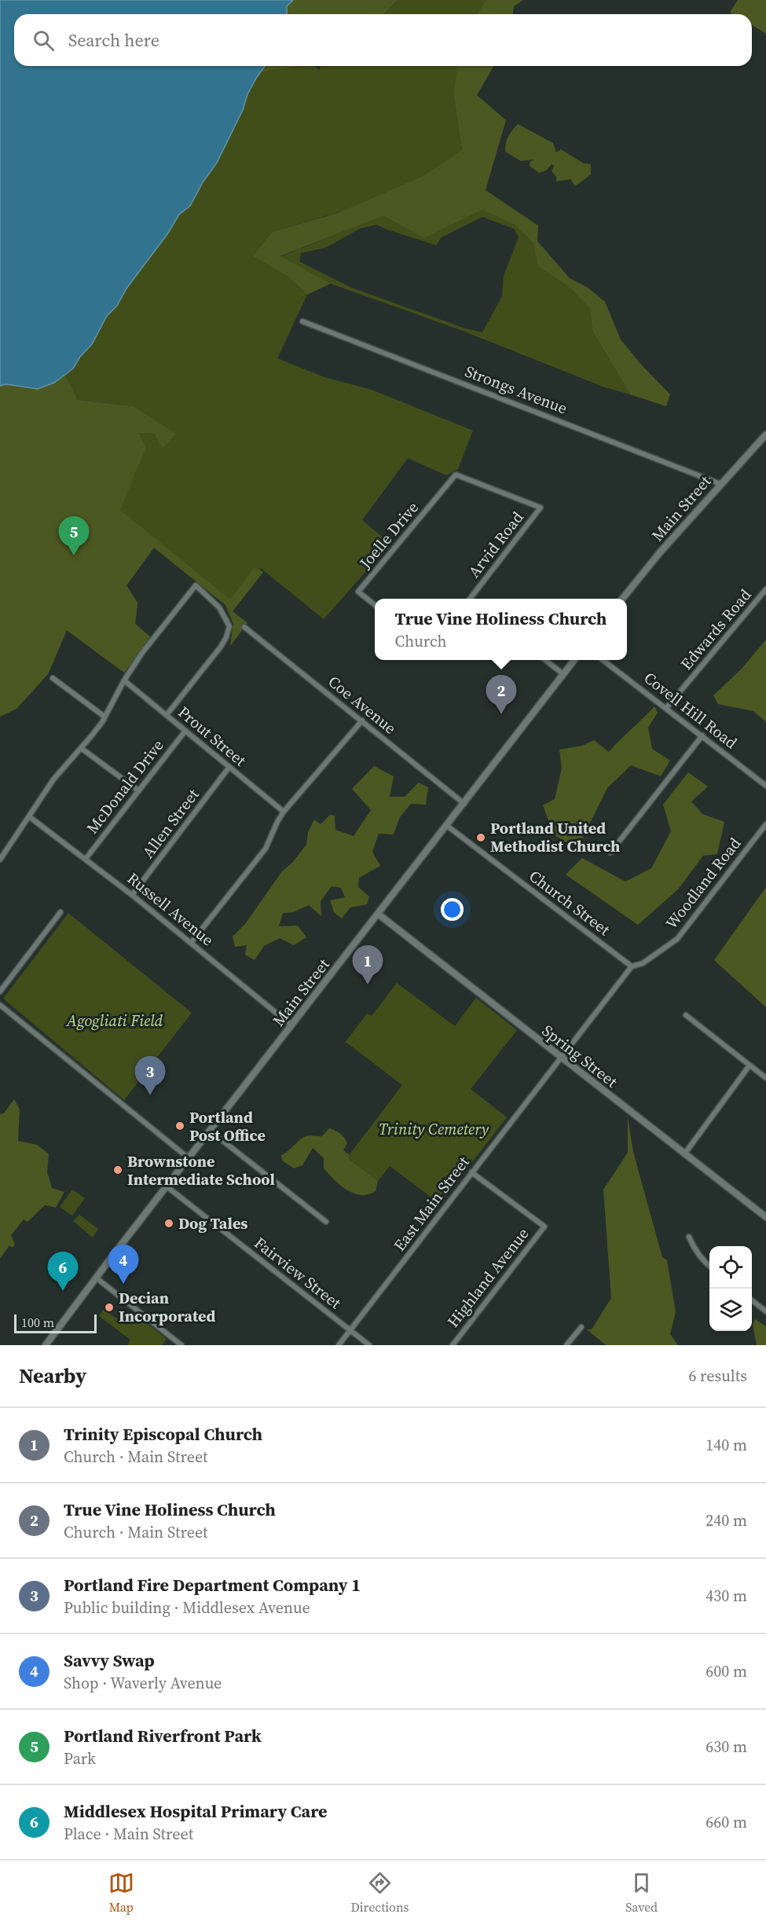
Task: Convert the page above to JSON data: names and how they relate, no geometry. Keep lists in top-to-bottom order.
{
  "streets": {
    "main road": ["Main Street", "Spring Street"],
    "street": [
      "Strongs Avenue",
      "Joelle Drive",
      "Arvid Road",
      "Edwards Road",
      "Coe Avenue",
      "Covell Hill Road",
      "Prout Street",
      "McDonald Drive",
      "Allen Street",
      "Woodland Road",
      "Church Street",
      "Russell Avenue",
      "East Main Street",
      "Fairview Street",
      "Highland Avenue"
    ]
  },
  "crossings": [
    ["Strongs Avenue", "Main Street"],
    ["Main Street", "Coe Avenue"],
    ["Main Street", "Church Street"],
    ["Main Street", "Russell Avenue"],
    ["Main Street", "Spring Street"],
    ["Main Street", "Fairview Street"],
    ["Joelle Drive", "Arvid Road"],
    ["Edwards Road", "Covell Hill Road"],
    ["Prout Street", "McDonald Drive"],
    ["Prout Street", "Allen Street"],
    ["McDonald Drive", "Russell Avenue"],
    ["Allen Street", "Russell Avenue"],
    ["Woodland Road", "Church Street"],
    ["Woodland Road", "East Main Street"],
    ["Church Street", "East Main Street"],
    ["Spring Street", "East Main Street"],
    ["East Main Street", "Fairview Street"],
    ["East Main Street", "Highland Avenue"]
  ],
  "parks": ["Agogliati Field", "Trinity Cemetery"],
  "places": [
    "Portland United Methodist Church",
    "Portland Post Office",
    "Brownstone Intermediate School",
    "Dog Tales",
    "Decian Incorporated"
  ],
  "scale_bar": "100 m",
  "page": {
    "search": "Search here",
    "pins": [
      "5",
      "2",
      "1",
      "3",
      "4",
      "6"
    ],
    "popup": ["True Vine Holiness Church", "Church"],
    "scale": "100 m",
    "heading": ["Nearby", "6 results"],
    "list": [
      {
        "mark": "1",
        "name": "Trinity Episcopal Church",
        "note": "Church · Main Street",
        "value": "140 m"
      },
      {
        "mark": "2",
        "name": "True Vine Holiness Church",
        "note": "Church · Main Street",
        "value": "240 m"
      },
      {
        "mark": "3",
        "name": "Portland Fire Department Company 1",
        "note": "Public building · Middlesex Avenue",
        "value": "430 m"
      },
      {
        "mark": "4",
        "name": "Savvy Swap",
        "note": "Shop · Waverly Avenue",
        "value": "600 m"
      },
      {
        "mark": "5",
        "name": "Portland Riverfront Park",
        "note": "Park",
        "value": "630 m"
      },
      {
        "mark": "6",
        "name": "Middlesex Hospital Primary Care",
        "note": "Place · Main Street",
        "value": "660 m"
      }
    ],
    "nav": ["Map", "Directions", "Saved"]
  }
}
